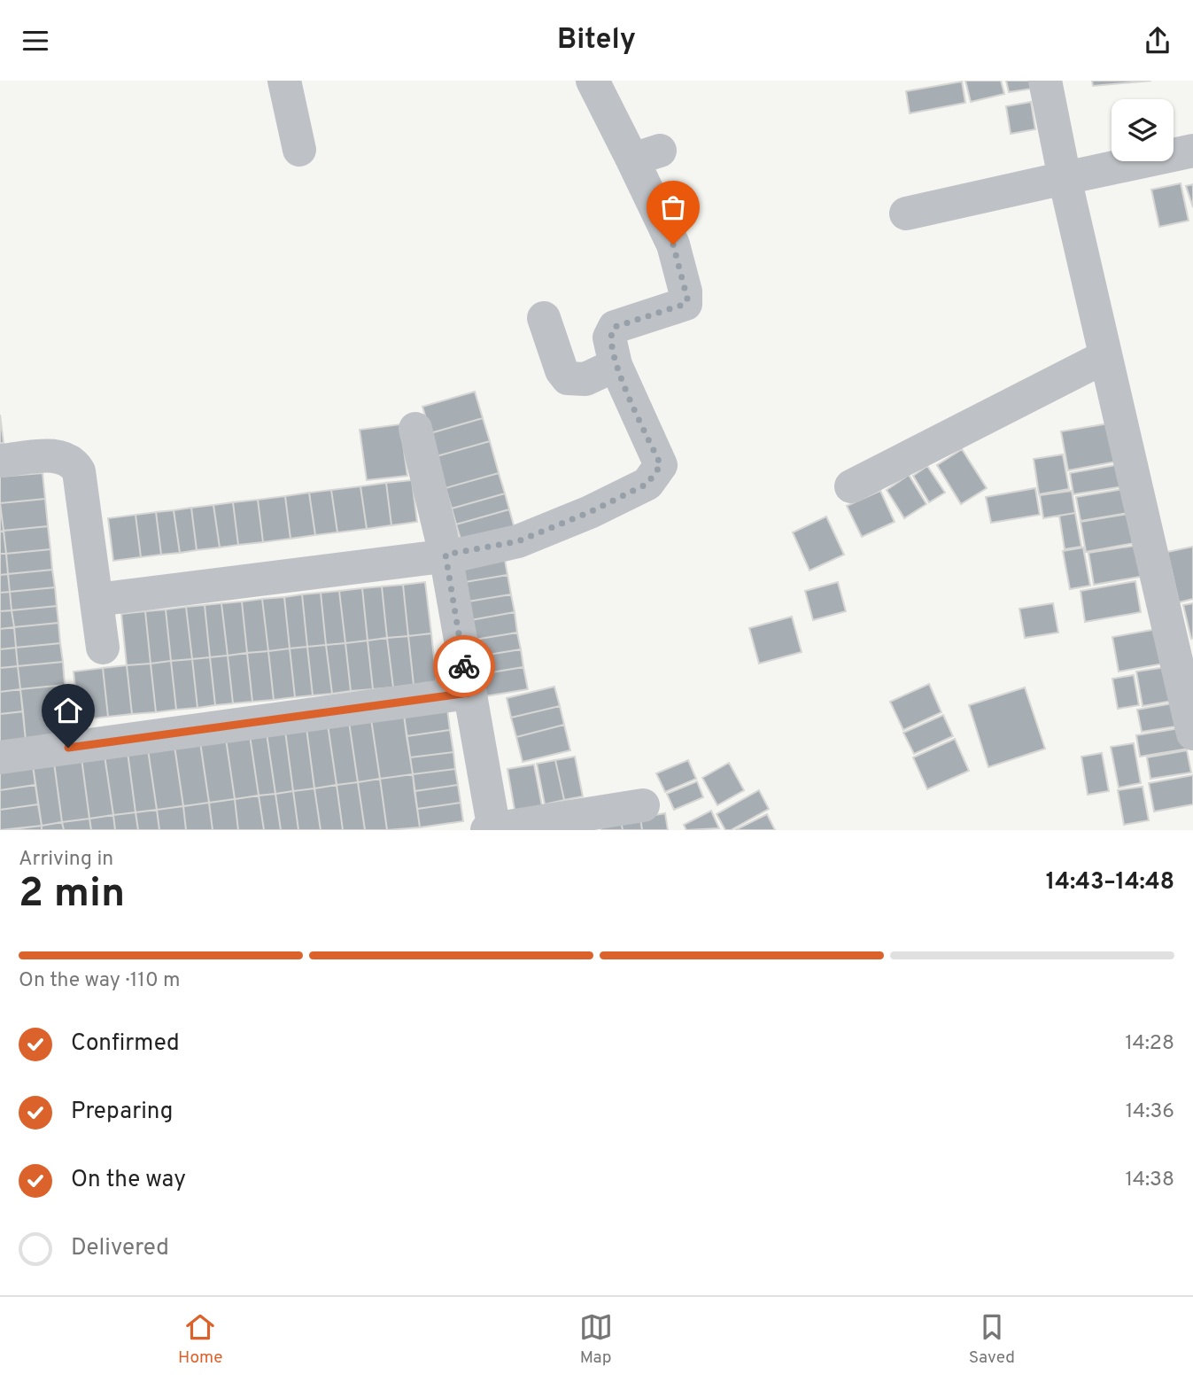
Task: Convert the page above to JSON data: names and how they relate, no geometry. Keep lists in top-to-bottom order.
{
  "page": {
    "header": "Bitely",
    "heading": ["2 min", "Arriving in", "14:43–14:48"],
    "bar": "On the way · 110 m",
    "list": [
      ["Confirmed", "14:28"],
      ["Preparing", "14:36"],
      ["On the way", "14:38"],
      "Delivered"
    ],
    "tabs": ["Home", "Map", "Saved"]
  }
}
